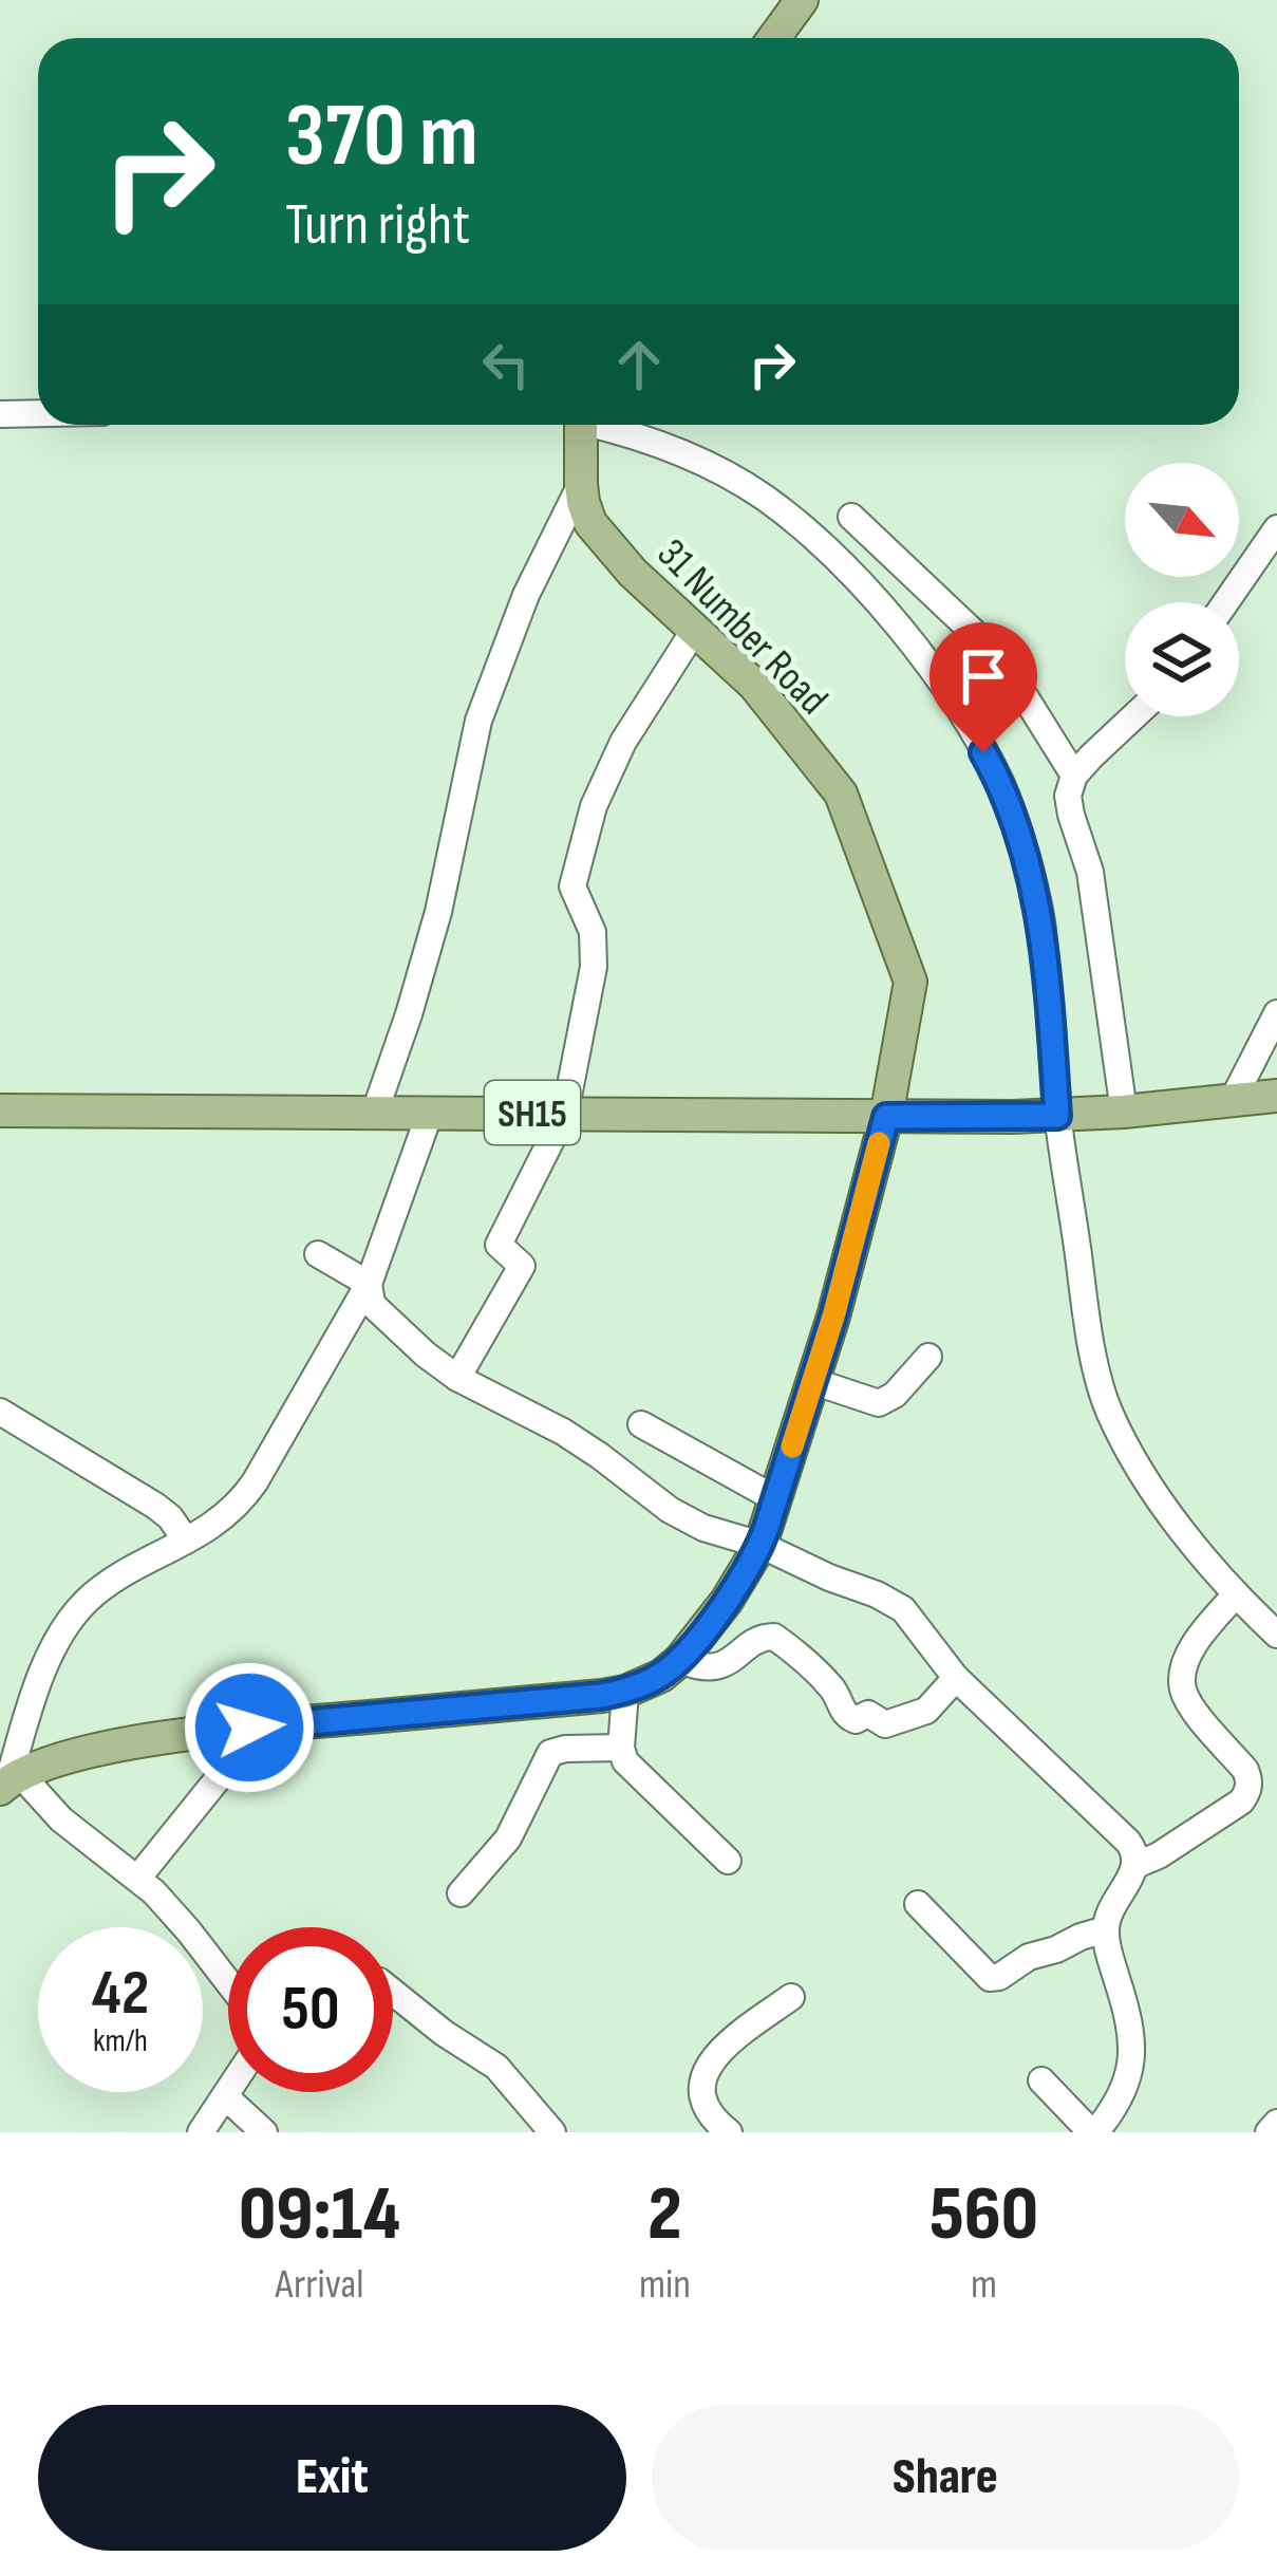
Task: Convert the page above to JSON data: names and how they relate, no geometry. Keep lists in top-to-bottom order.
{
  "streets": {
    "main road": ["31 Number Road", "SH15"]
  },
  "crossings": [
    ["31 Number Road", "SH15"]
  ],
  "north": "bottom right",
  "page": {
    "turn": ["370 m", "Turn right"],
    "speed": "42 km/h",
    "limit": "50",
    "eta": [
      "09:14",
      "Arrival",
      "2",
      "min",
      "560",
      "m"
    ],
    "buttons": ["Exit", "Share"]
  }
}
